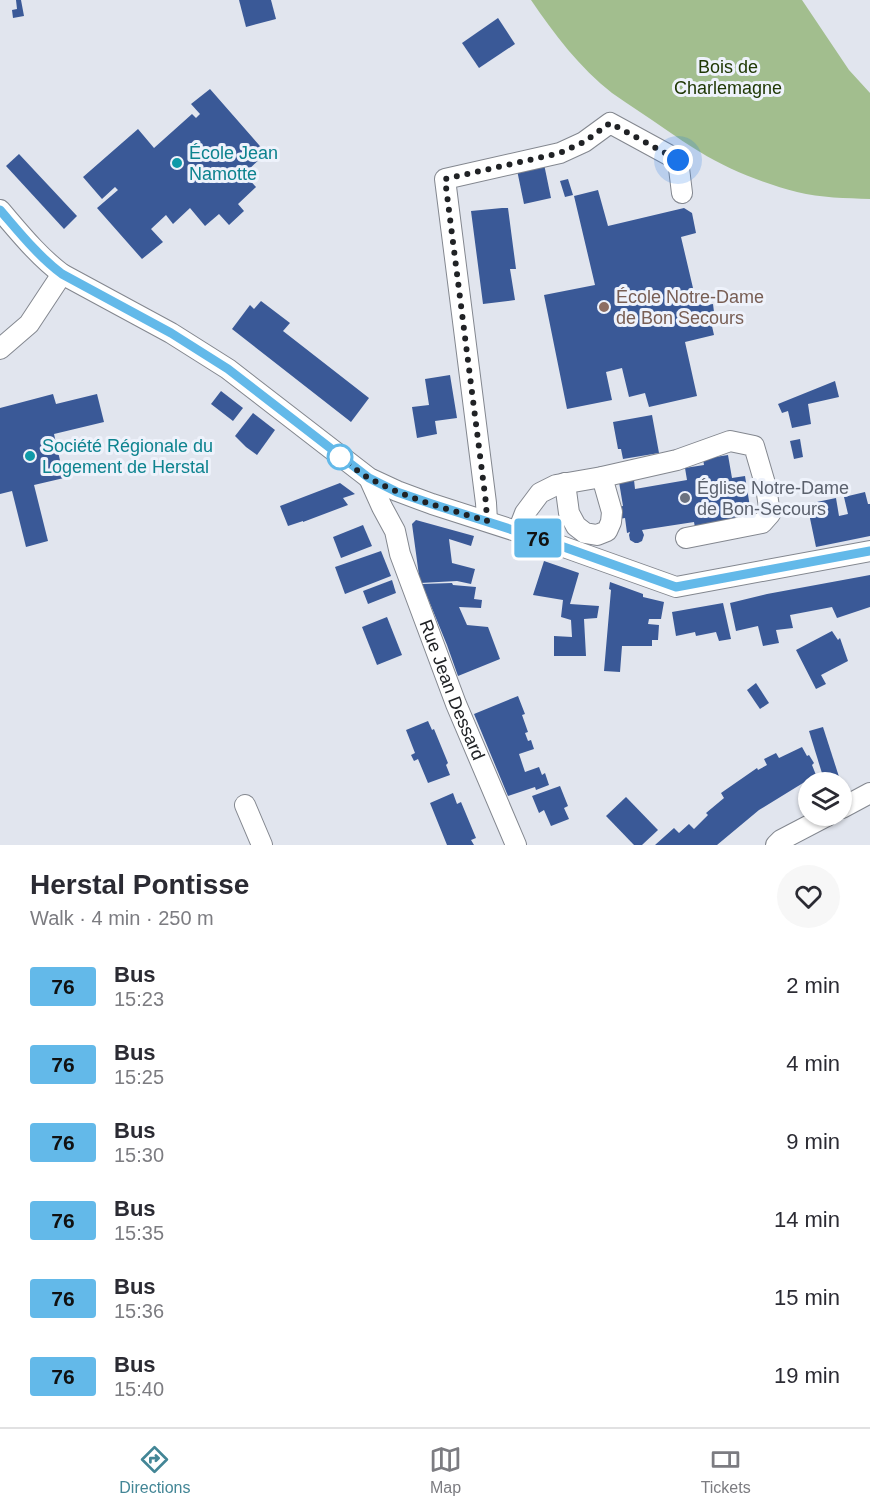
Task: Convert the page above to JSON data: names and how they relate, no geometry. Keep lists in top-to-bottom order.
{
  "streets": {
    "street": ["Rue Jean Dessard"]
  },
  "parks": ["Bois de Charlemagne"],
  "places": [
    "École Jean Namotte",
    "École Notre-Dame de Bon Secours",
    "Société Régionale du Logement de Herstal",
    "Église Notre-Dame de Bon-Secours"
  ],
  "lines": ["bus line 76"],
  "page": {
    "on_map": "76",
    "heading": ["Herstal Pontisse", "Walk · 4 min · 250 m"],
    "list": [
      {
        "mark": "76",
        "name": "Bus",
        "note": "15:23",
        "value": "2 min"
      },
      {
        "mark": "76",
        "name": "Bus",
        "note": "15:25",
        "value": "4 min"
      },
      {
        "mark": "76",
        "name": "Bus",
        "note": "15:30",
        "value": "9 min"
      },
      {
        "mark": "76",
        "name": "Bus",
        "note": "15:35",
        "value": "14 min"
      },
      {
        "mark": "76",
        "name": "Bus",
        "note": "15:36",
        "value": "15 min"
      },
      {
        "mark": "76",
        "name": "Bus",
        "note": "15:40",
        "value": "19 min"
      }
    ],
    "tabs": ["Directions", "Map", "Tickets"]
  }
}
